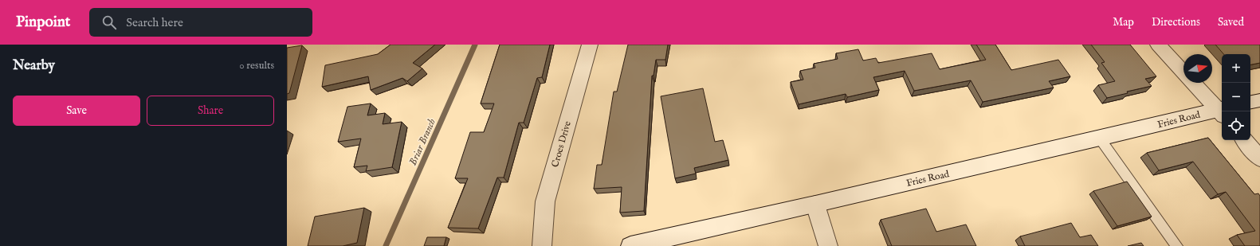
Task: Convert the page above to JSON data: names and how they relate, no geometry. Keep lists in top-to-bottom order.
{
  "streets": {
    "street": ["Fries Road", "Croes Drive"]
  },
  "water": ["Briar Branch"],
  "north": "right",
  "page": {
    "header": "Pinpoint",
    "search": "Search here",
    "nav": ["Map", "Directions", "Saved"],
    "heading": ["Nearby", "0 results"],
    "map_buttons": ["+", "−"],
    "buttons": ["Save", "Share"]
  }
}
